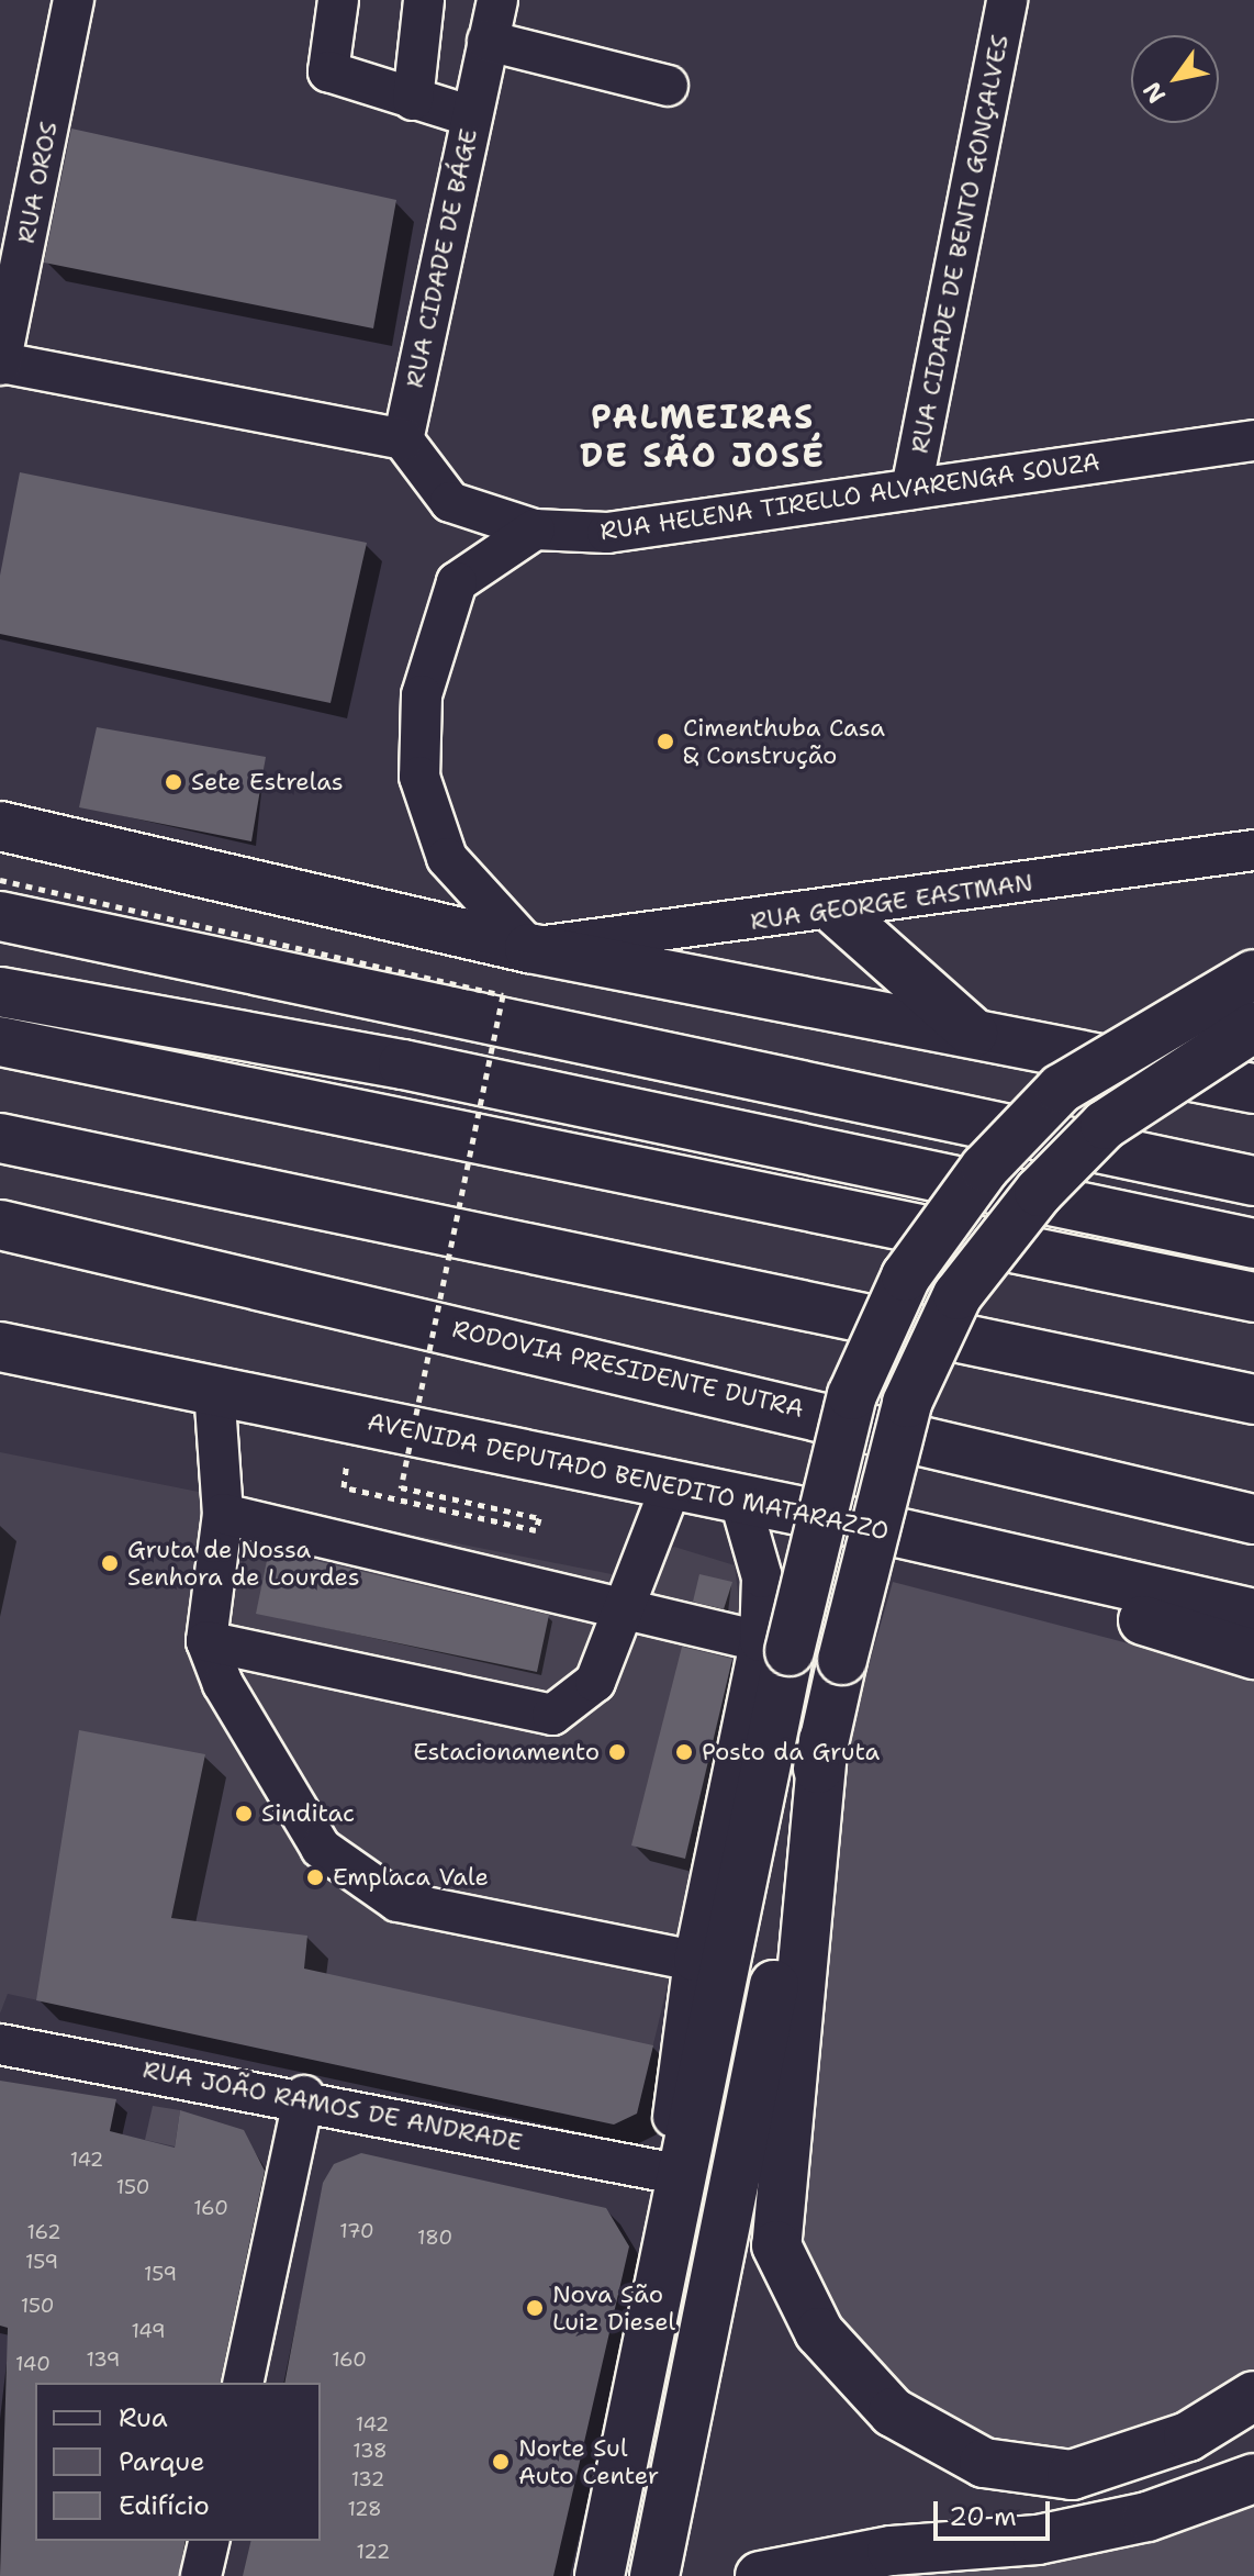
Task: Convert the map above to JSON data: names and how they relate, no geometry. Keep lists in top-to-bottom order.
{
  "streets": {
    "main road": ["RODOVIA PRESIDENTE DUTRA", "AVENIDA DEPUTADO BENEDITO MATARAZZO"],
    "street": [
      "RUA OROS",
      "RUA CIDADE DE BENTO GONÇALVES",
      "RUA CIDADE DE BÁGE",
      "RUA HELENA TIRELLO ALVARENGA SOUZA",
      "RUA GEORGE EASTMAN",
      "RUA JOÃO RAMOS DE ANDRADE"
    ]
  },
  "crossings": [
    ["RUA CIDADE DE BENTO GONÇALVES", "RUA HELENA TIRELLO ALVARENGA SOUZA"],
    ["RUA CIDADE DE BÁGE", "RUA HELENA TIRELLO ALVARENGA SOUZA"]
  ],
  "districts": ["PALMEIRAS DE SÃO JOSÉ"],
  "places": [
    "Cimenthuba Casa & Construção",
    "Sete Estrelas",
    "Gruta de Nossa Senhora de Lourdes",
    "Estacionamento",
    "Posto da Gruta",
    "Sinditac",
    "Emplaca Vale",
    "Nova São Luiz Diesel",
    "Norte Sul Auto Center"
  ],
  "house_numbers": [
    "142",
    "150",
    "160",
    "170",
    "162",
    "180",
    "159",
    "159",
    "150",
    "149",
    "139",
    "160",
    "140",
    "142",
    "138",
    "132",
    "128",
    "122"
  ],
  "legend": ["Rua", "Parque", "Edifício"],
  "scale_bar": "20 m",
  "north": "bottom left"
}
